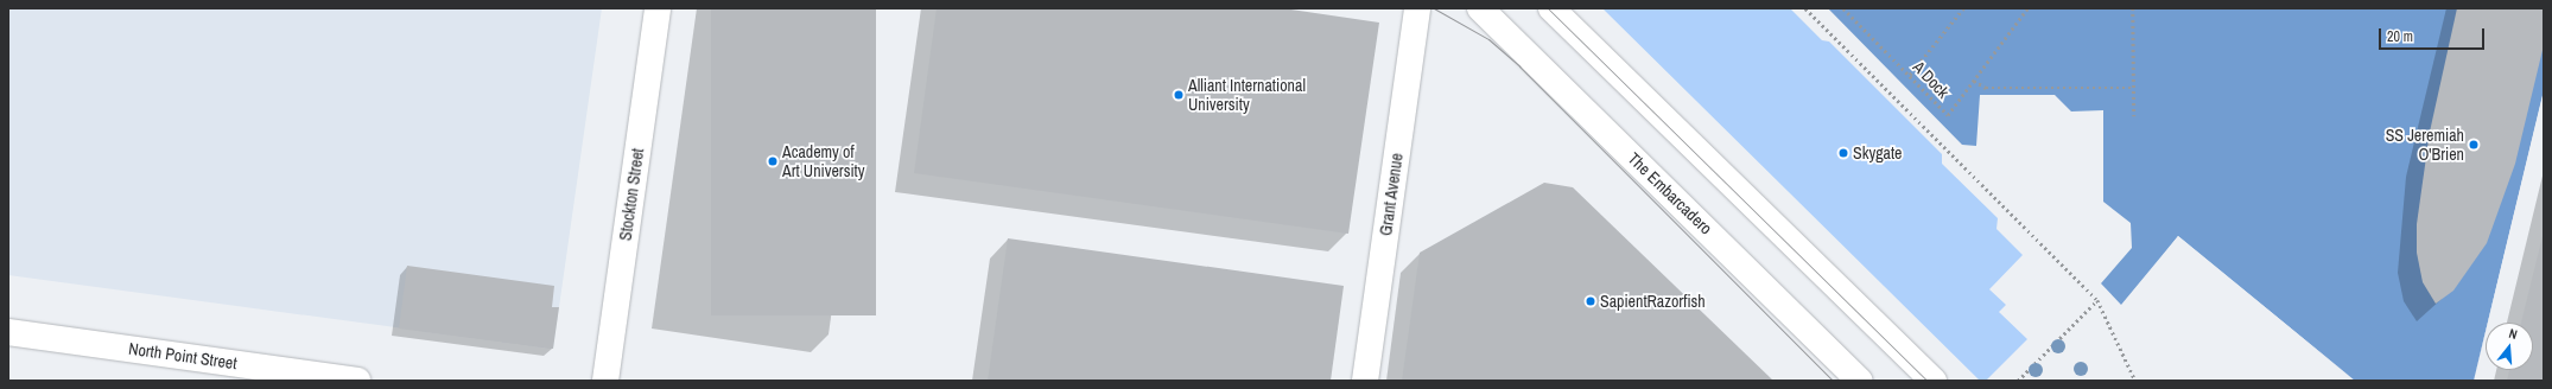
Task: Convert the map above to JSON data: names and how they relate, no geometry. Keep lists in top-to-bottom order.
{
  "streets": {
    "street": [
      "The Embarcadero",
      "Stockton Street",
      "Grant Avenue",
      "North Point Street"
    ],
    "path": ["A Dock"]
  },
  "places": [
    "Alliant International University",
    "SS Jeremiah O'Brien",
    "Skygate",
    "Academy of Art University",
    "SapientRazorfish"
  ],
  "scale_bar": "20 m",
  "north": "top"
}
